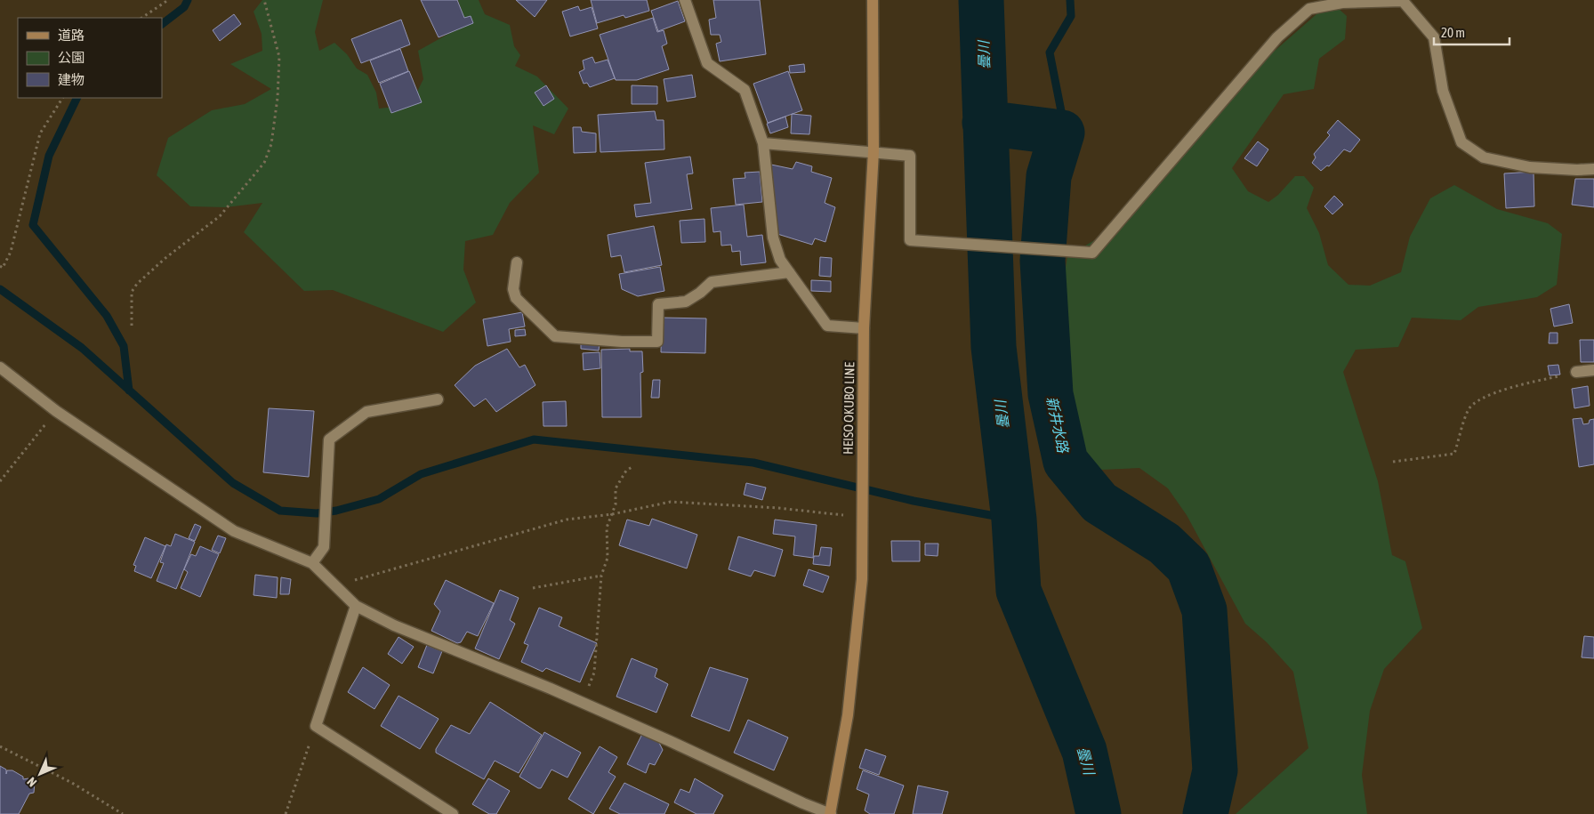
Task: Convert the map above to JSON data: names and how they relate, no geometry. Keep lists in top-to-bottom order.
{
  "streets": {
    "main road": ["HEISO OKUBO LINE"]
  },
  "water": ["曇川", "新井水路"],
  "legend": ["道路", "公園", "建物"],
  "scale_bar": "20 m",
  "north": "bottom left"
}
